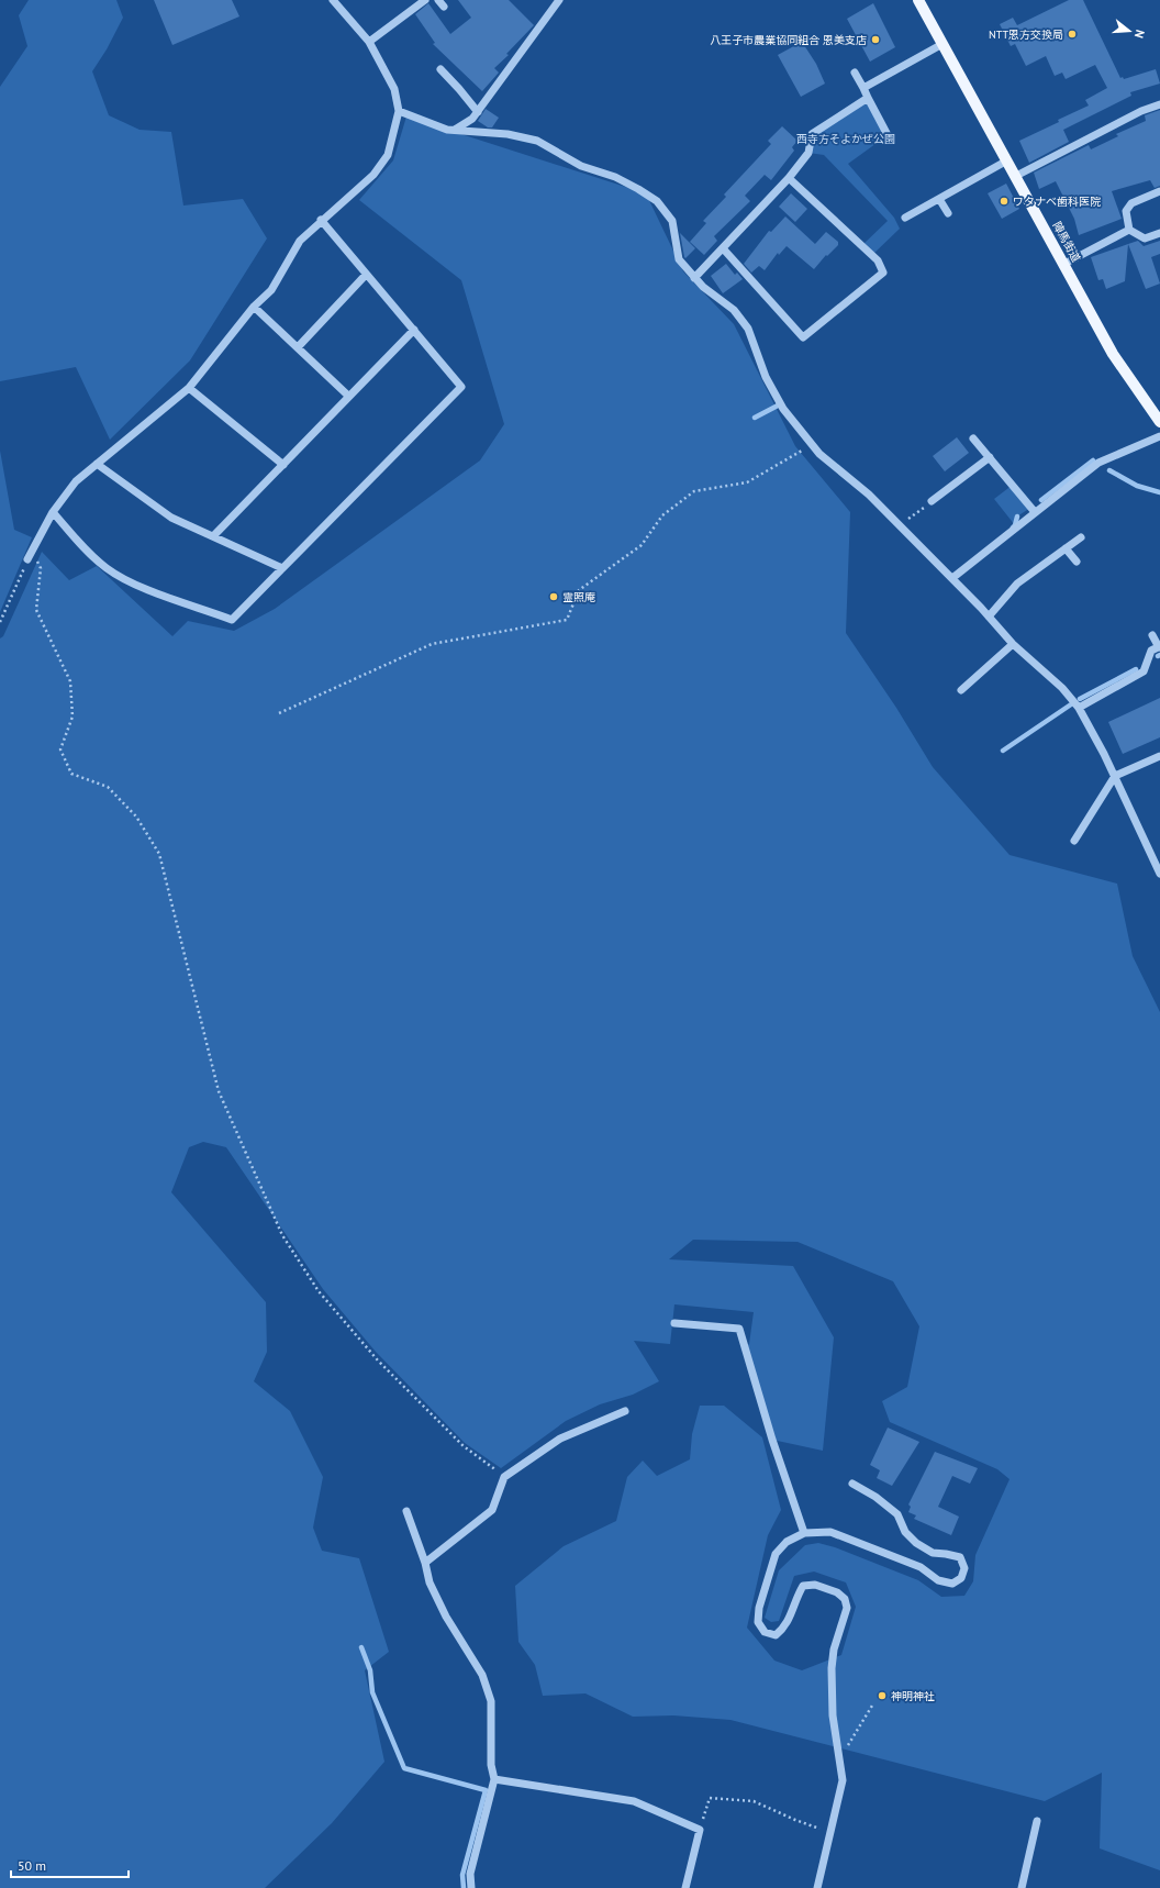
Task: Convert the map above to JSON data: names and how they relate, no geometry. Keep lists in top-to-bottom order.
{
  "streets": {
    "main road": ["陣馬街道"]
  },
  "parks": ["西寺方そよかぜ公園"],
  "places": [
    "NTT恩方交換局",
    "八王子市農業協同組合 恩美支店",
    "ワタナベ歯科医院",
    "霊照庵",
    "神明神社"
  ],
  "scale_bar": "50 m",
  "north": "right"
}
